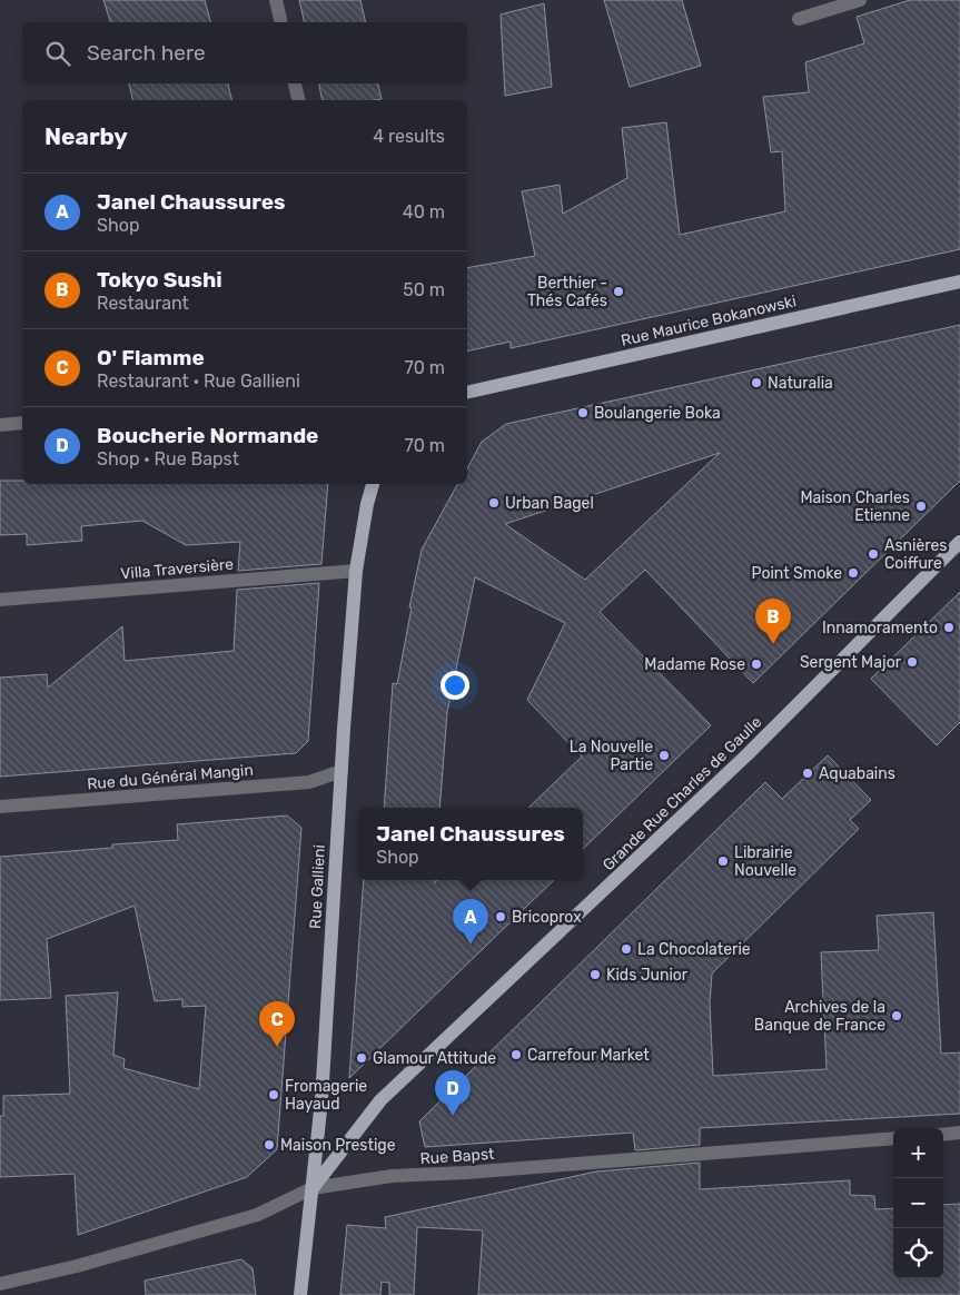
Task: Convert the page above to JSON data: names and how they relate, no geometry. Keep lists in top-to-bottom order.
{
  "streets": {
    "main road": ["Rue Maurice Bokanowski", "Grande Rue Charles de Gaulle", "Rue Gallieni"],
    "street": ["Villa Traversière", "Rue du Général Mangin", "Rue Bapst"]
  },
  "crossings": [
    ["Villa Traversière", "Rue Gallieni"],
    ["Rue du Général Mangin", "Rue Gallieni"],
    ["Grande Rue Charles de Gaulle", "Rue Gallieni"],
    ["Grande Rue Charles de Gaulle", "Rue Bapst"],
    ["Rue Gallieni", "Rue Bapst"]
  ],
  "places": [
    "Berthier - Thés Cafés",
    "Naturalia",
    "Boulangerie Boka",
    "Urban Bagel",
    "Maison Charles Etienne",
    "Asnières Coiffure",
    "Point Smoke",
    "Innamoramento",
    "Sergent Major",
    "Madame Rose",
    "La Nouvelle Partie",
    "Aquabains",
    "Librairie Nouvelle",
    "Bricoprox",
    "La Chocolaterie",
    "Kids Junior",
    "Archives de la Banque de France",
    "Carrefour Market",
    "Glamour Attitude",
    "Fromagerie Hayaud",
    "Maison Prestige"
  ],
  "page": {
    "search": "Search here",
    "heading": ["Nearby", "4 results"],
    "list": [
      {
        "mark": "A",
        "name": "Janel Chaussures",
        "note": "Shop",
        "value": "40 m"
      },
      {
        "mark": "B",
        "name": "Tokyo Sushi",
        "note": "Restaurant",
        "value": "50 m"
      },
      {
        "mark": "C",
        "name": "O' Flamme",
        "note": "Restaurant · Rue Gallieni",
        "value": "70 m"
      },
      {
        "mark": "D",
        "name": "Boucherie Normande",
        "note": "Shop · Rue Bapst",
        "value": "70 m"
      }
    ],
    "pins": [
      "B",
      "A",
      "C",
      "D"
    ],
    "popup": ["Janel Chaussures", "Shop"],
    "map_buttons": ["+", "−"]
  }
}
